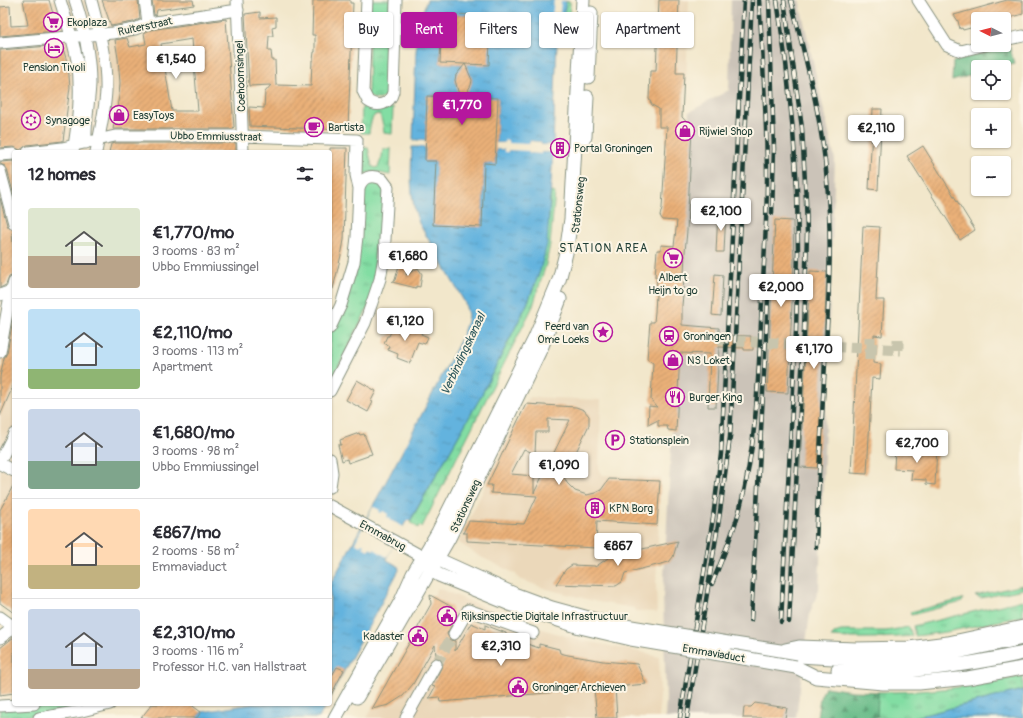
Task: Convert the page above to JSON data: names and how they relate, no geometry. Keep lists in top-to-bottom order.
{
  "streets": {
    "main road": ["Stationsweg", "Emmabrug", "Emmaviaduct"],
    "street": ["Ruiterstraat", "Coehoornsingel", "Ubbo Emmiusstraat"]
  },
  "crossings": [
    ["Ruiterstraat", "Coehoornsingel"],
    ["Coehoornsingel", "Ubbo Emmiusstraat"],
    ["Stationsweg", "Emmabrug"],
    ["Stationsweg", "Emmaviaduct"],
    ["Emmabrug", "Emmaviaduct"]
  ],
  "districts": ["STATION AREA"],
  "water": ["Verbindingskanaal"],
  "places": {
    "supermarket": ["Ekoplaza", "Albert Heijn to go"],
    "hotel": ["Pension Tivoli"],
    "shop": ["EasyToys", "Rijwiel Shop", "NS Loket"],
    "synagogue": ["Synagoge"],
    "cafe": ["Bartista"],
    "building": ["Portal Groningen", "KPN Borg"],
    "place": ["Peerd van Ome Loeks"],
    "station": ["Groningen"],
    "restaurant": ["Burger King"],
    "parking": ["Stationsplein"],
    "public building": ["Rijksinspectie Digitale Infrastructuur", "Kadaster", "Groninger Archieven"]
  },
  "north": "left",
  "page": {
    "map_buttons": ["+", "−"],
    "chip": [
      "Buy",
      "Rent",
      "Filters",
      "New",
      "Apartment"
    ],
    "price": [
      "€1,540",
      "€1,770",
      "€2,110",
      "€2,100",
      "€1,680",
      "€2,000",
      "€1,120",
      "€1,170",
      "€2,700",
      "€1,090",
      "€867",
      "€2,310"
    ],
    "heading": "12 homes",
    "list": [
      {
        "name": "€1,770/mo",
        "note": "3 rooms · 83 m² · Ubbo Emmiussingel"
      },
      {
        "name": "€2,110/mo",
        "note": "3 rooms · 113 m² · Apartment"
      },
      {
        "name": "€1,680/mo",
        "note": "3 rooms · 98 m² · Ubbo Emmiussingel"
      },
      {
        "name": "€867/mo",
        "note": "2 rooms · 58 m² · Emmaviaduct"
      },
      {
        "name": "€2,310/mo",
        "note": "3 rooms · 116 m² · Professor H.C. van Hallstraat"
      }
    ]
  }
}
